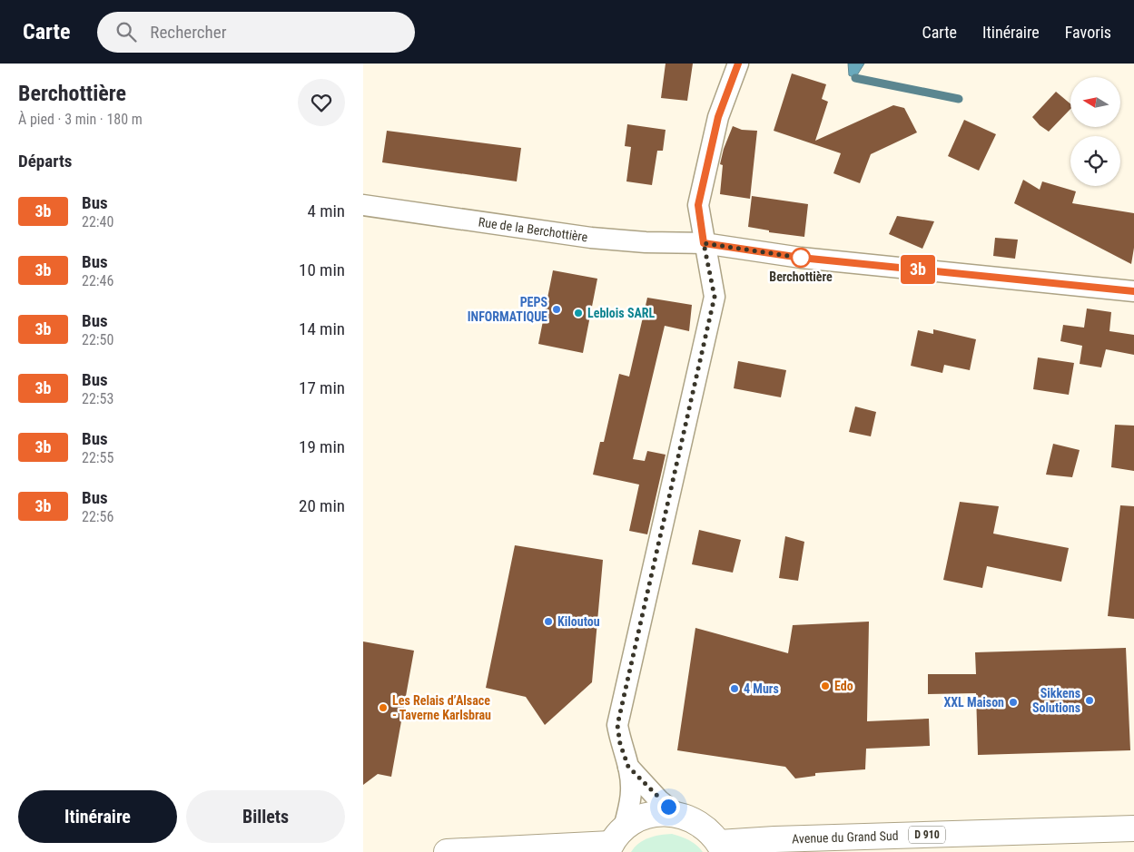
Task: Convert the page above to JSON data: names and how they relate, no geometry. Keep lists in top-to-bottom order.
{
  "streets": {
    "main road": ["D 910", "Avenue du Grand Sud"],
    "street": ["Rue de la Berchottière"]
  },
  "places": [
    "Berchottière",
    "PEPS INFORMATIQUE",
    "Leblois SARL",
    "Kiloutou",
    "Edo",
    "4 Murs",
    "Sikkens Solutions",
    "XXL Maison",
    "Les Relais d’Alsace - Taverne Karlsbrau"
  ],
  "lines": ["bus line 3b"],
  "north": "left",
  "page": {
    "header": "Carte",
    "search": "Rechercher",
    "nav": ["Carte", "Itinéraire", "Favoris"],
    "heading": [
      ["Berchottière", "À pied · 3 min · 180 m"],
      "Départs"
    ],
    "on_map": "3b",
    "list": [
      {
        "mark": "3b",
        "name": "Bus",
        "note": "22:40",
        "value": "4 min"
      },
      {
        "mark": "3b",
        "name": "Bus",
        "note": "22:46",
        "value": "10 min"
      },
      {
        "mark": "3b",
        "name": "Bus",
        "note": "22:50",
        "value": "14 min"
      },
      {
        "mark": "3b",
        "name": "Bus",
        "note": "22:53",
        "value": "17 min"
      },
      {
        "mark": "3b",
        "name": "Bus",
        "note": "22:55",
        "value": "19 min"
      },
      {
        "mark": "3b",
        "name": "Bus",
        "note": "22:56",
        "value": "20 min"
      }
    ],
    "buttons": ["Itinéraire", "Billets"]
  }
}
